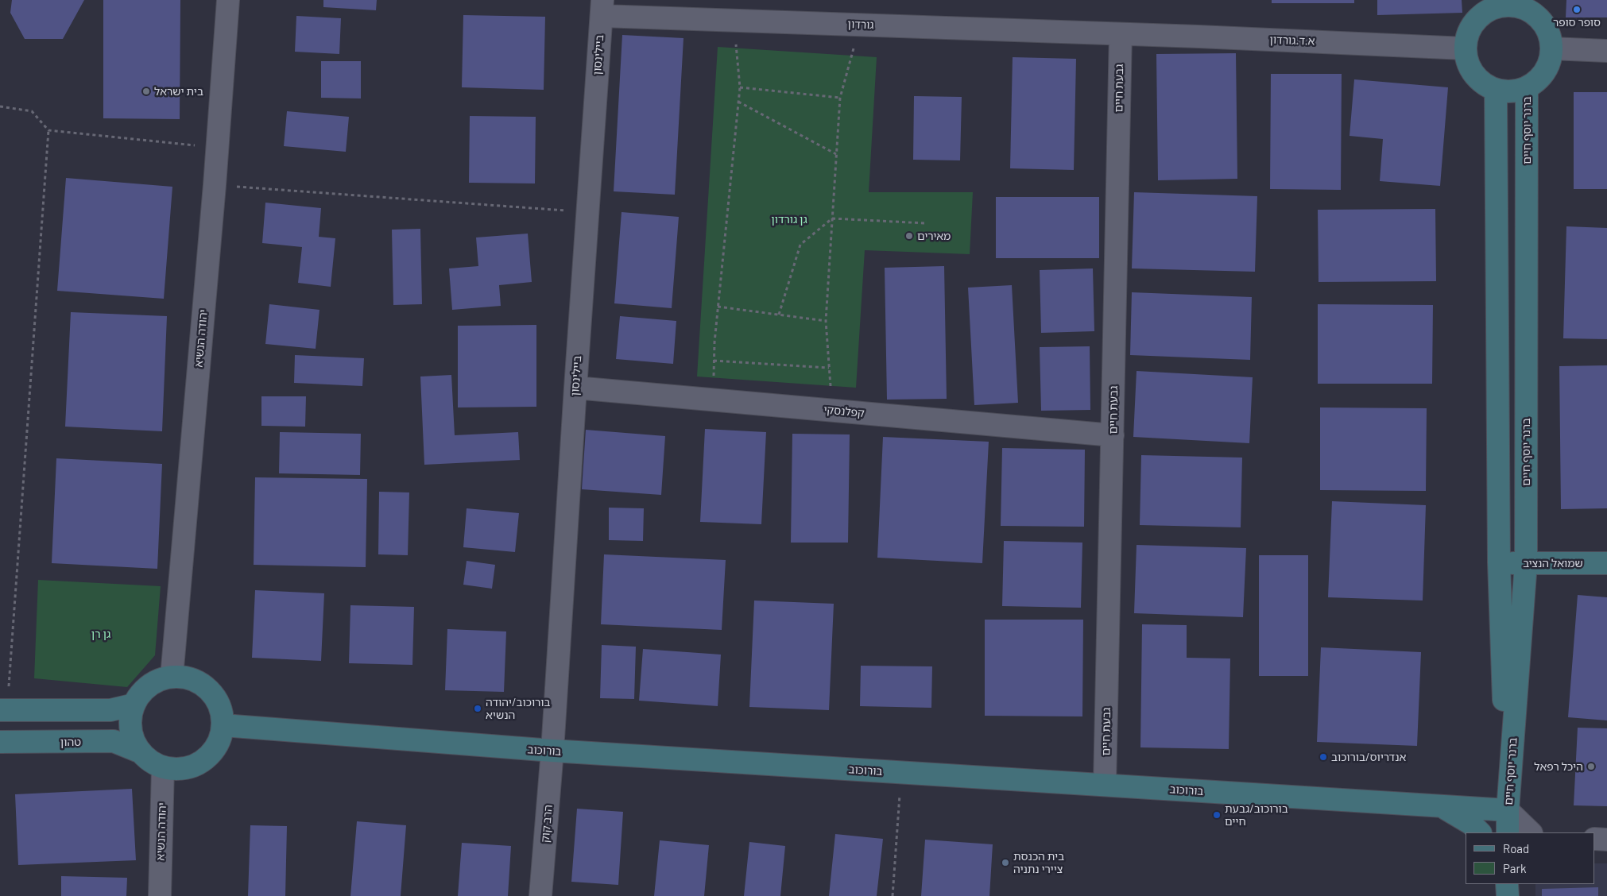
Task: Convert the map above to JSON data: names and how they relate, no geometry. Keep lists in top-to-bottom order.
{
  "streets": {
    "street": [
      "גורדון",
      "א.ד.גורדון",
      "ביילינסון",
      "גבעת חיים",
      "ברנר יוסף חיים",
      "יהודה הנשיא",
      "קפלנסקי",
      "שמואל הנציב",
      "טהון",
      "בורוכוב",
      "הרב קוק"
    ]
  },
  "crossings": [
    ["גורדון", "א.ד.גורדון"],
    ["גורדון", "ביילינסון"],
    ["גורדון", "גבעת חיים"],
    ["א.ד.גורדון", "גבעת חיים"],
    ["א.ד.גורדון", "ברנר יוסף חיים"],
    ["ביילינסון", "קפלנסקי"],
    ["ביילינסון", "בורוכוב"],
    ["ביילינסון", "הרב קוק"],
    ["גבעת חיים", "קפלנסקי"],
    ["גבעת חיים", "בורוכוב"],
    ["ברנר יוסף חיים", "שמואל הנציב"],
    ["ברנר יוסף חיים", "בורוכוב"],
    ["יהודה הנשיא", "טהון"],
    ["יהודה הנשיא", "בורוכוב"],
    ["טהון", "בורוכוב"],
    ["בורוכוב", "הרב קוק"]
  ],
  "parks": ["גן גורדון", "גן רן"],
  "places": [
    "סופר סופר",
    "בית ישראל",
    "מאירים",
    "בורוכוב/יהודה הנשיא",
    "אנדריוס/בורוכוב",
    "היכל רפאל",
    "בורוכוב/גבעת חיים",
    "בית הכנסת ציירי נתניה"
  ],
  "legend": ["Road", "Park"]
}
